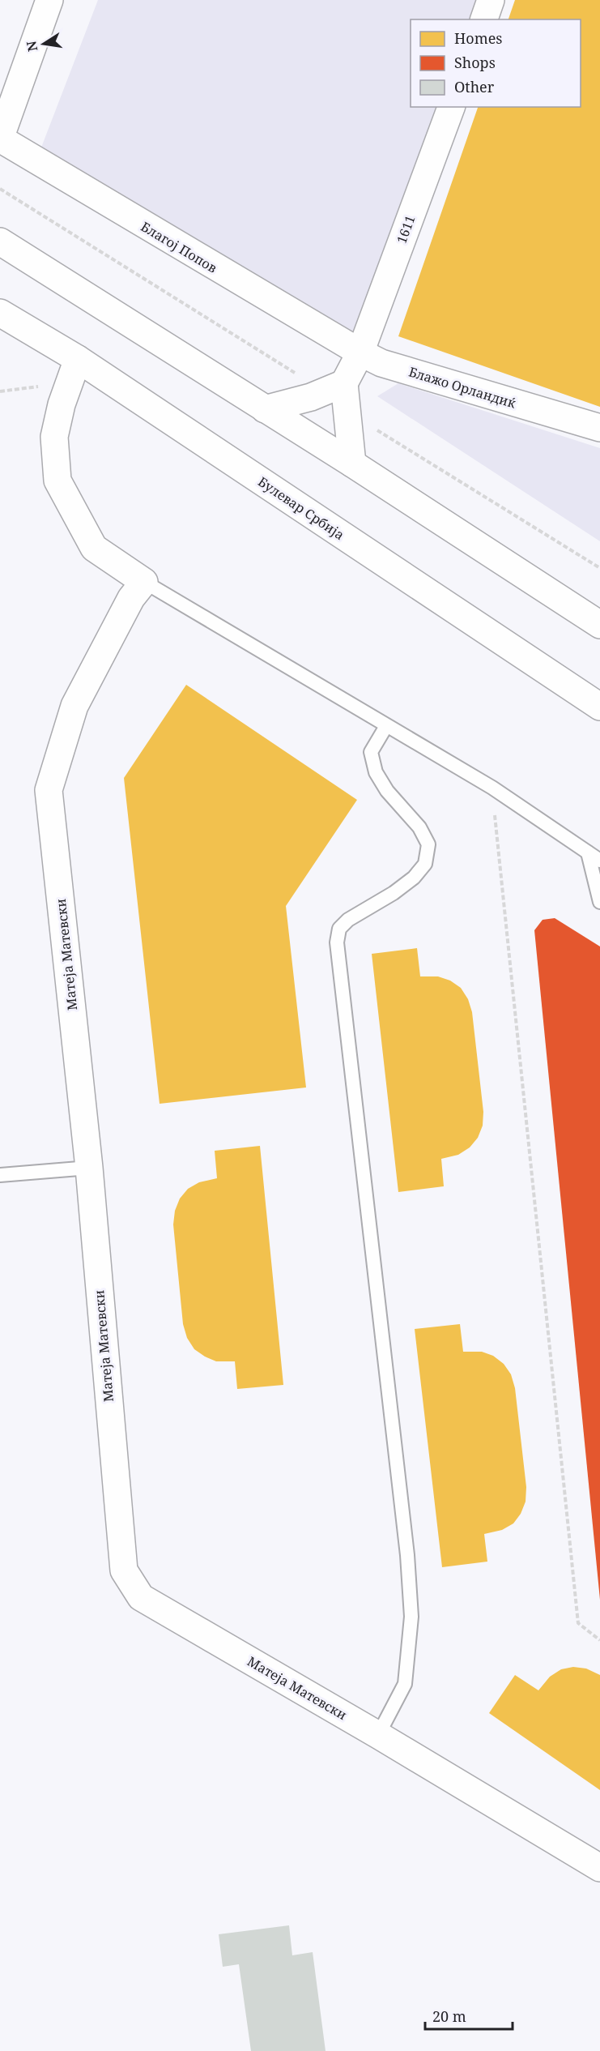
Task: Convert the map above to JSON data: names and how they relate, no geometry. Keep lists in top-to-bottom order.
{
  "streets": {
    "street": [
      "1611",
      "Благој Попов",
      "Блажо Орландиќ",
      "Булевар Србија",
      "Матеја Матевски"
    ]
  },
  "crossings": [
    ["1611", "Благој Попов"],
    ["1611", "Блажо Орландиќ"],
    ["Благој Попов", "Блажо Орландиќ"]
  ],
  "legend": ["Homes", "Shops", "Other"],
  "scale_bar": "20 m",
  "north": "left"
}
